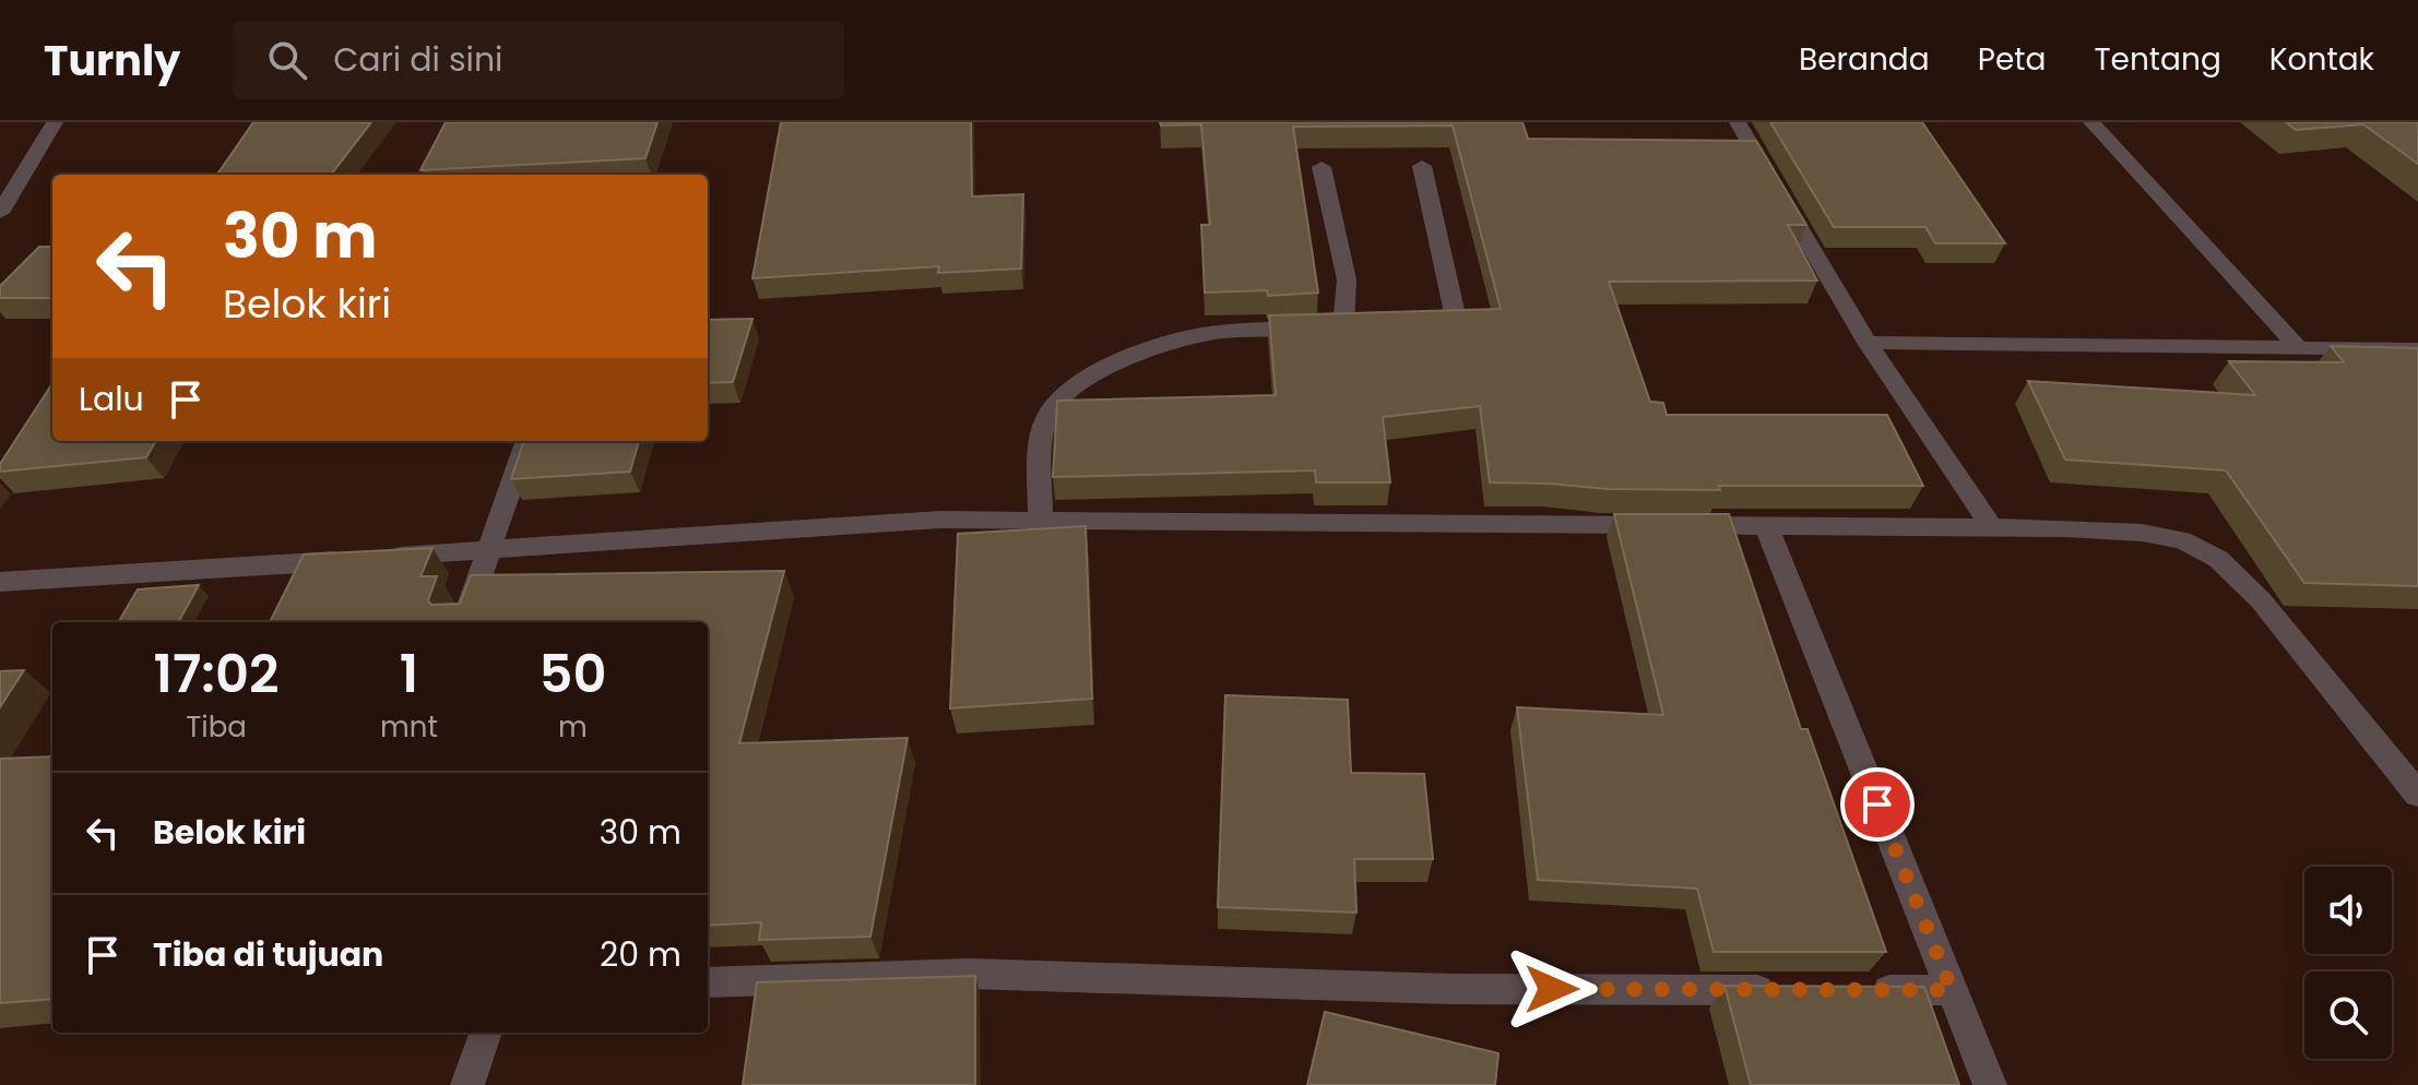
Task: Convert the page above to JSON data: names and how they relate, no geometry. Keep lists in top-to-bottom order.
{
  "page": {
    "header": "Turnly",
    "search": "Cari di sini",
    "nav": [
      "Beranda",
      "Peta",
      "Tentang",
      "Kontak"
    ],
    "turn": ["30 m", "Belok kiri"],
    "then": "Lalu",
    "eta": [
      "17:02",
      "Tiba",
      "1",
      "mnt",
      "50",
      "m"
    ],
    "list": [
      {
        "name": "Belok kiri",
        "value": "30 m"
      },
      {
        "name": "Tiba di tujuan",
        "value": "20 m"
      }
    ]
  }
}
